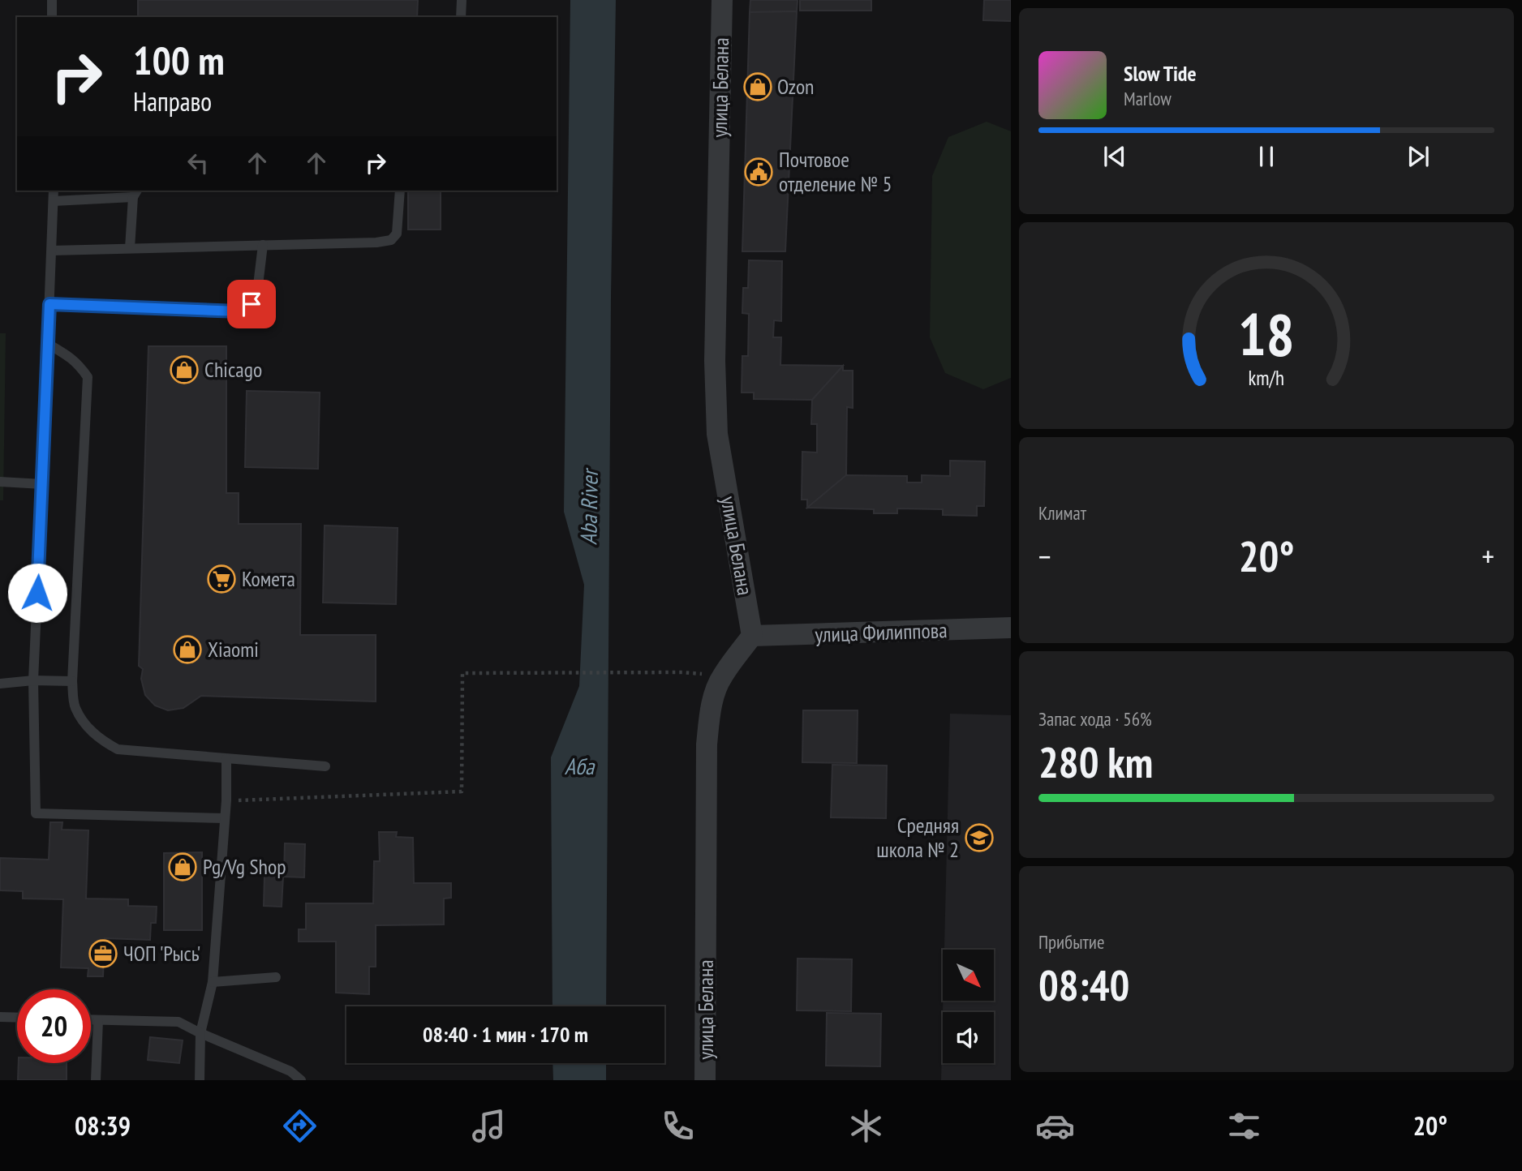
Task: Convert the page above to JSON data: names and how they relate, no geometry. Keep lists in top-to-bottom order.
{
  "streets": {
    "street": ["улица Белана", "улица Филиппова"]
  },
  "crossings": [
    ["улица Белана", "улица Филиппова"]
  ],
  "water": ["Aba River", "Аба"],
  "places": {
    "shop": [
      "Ozon",
      "Chicago",
      "Xiaomi",
      "Pg/Vg Shop"
    ],
    "public building": ["Почтовое отделение № 5"],
    "supermarket": ["Комета"],
    "school or university": ["Средняя школа № 2"],
    "office": ["ЧОП 'Рысь'"]
  },
  "north": "bottom right",
  "page": {
    "turn": ["100 m", "Направо"],
    "song": ["Slow Tide", "Marlow"],
    "tile": [
      "Климат",
      ["Запас хода · 56%", "280 km"],
      ["Прибытие", "08:40"]
    ],
    "heat": ["−", "20°", "+"],
    "limit": "20",
    "trip": "08:40 · 1 мин · 170 m",
    "tabs": ["08:39", "20°"],
    "gauge": ["18", "km/h"]
  }
}
